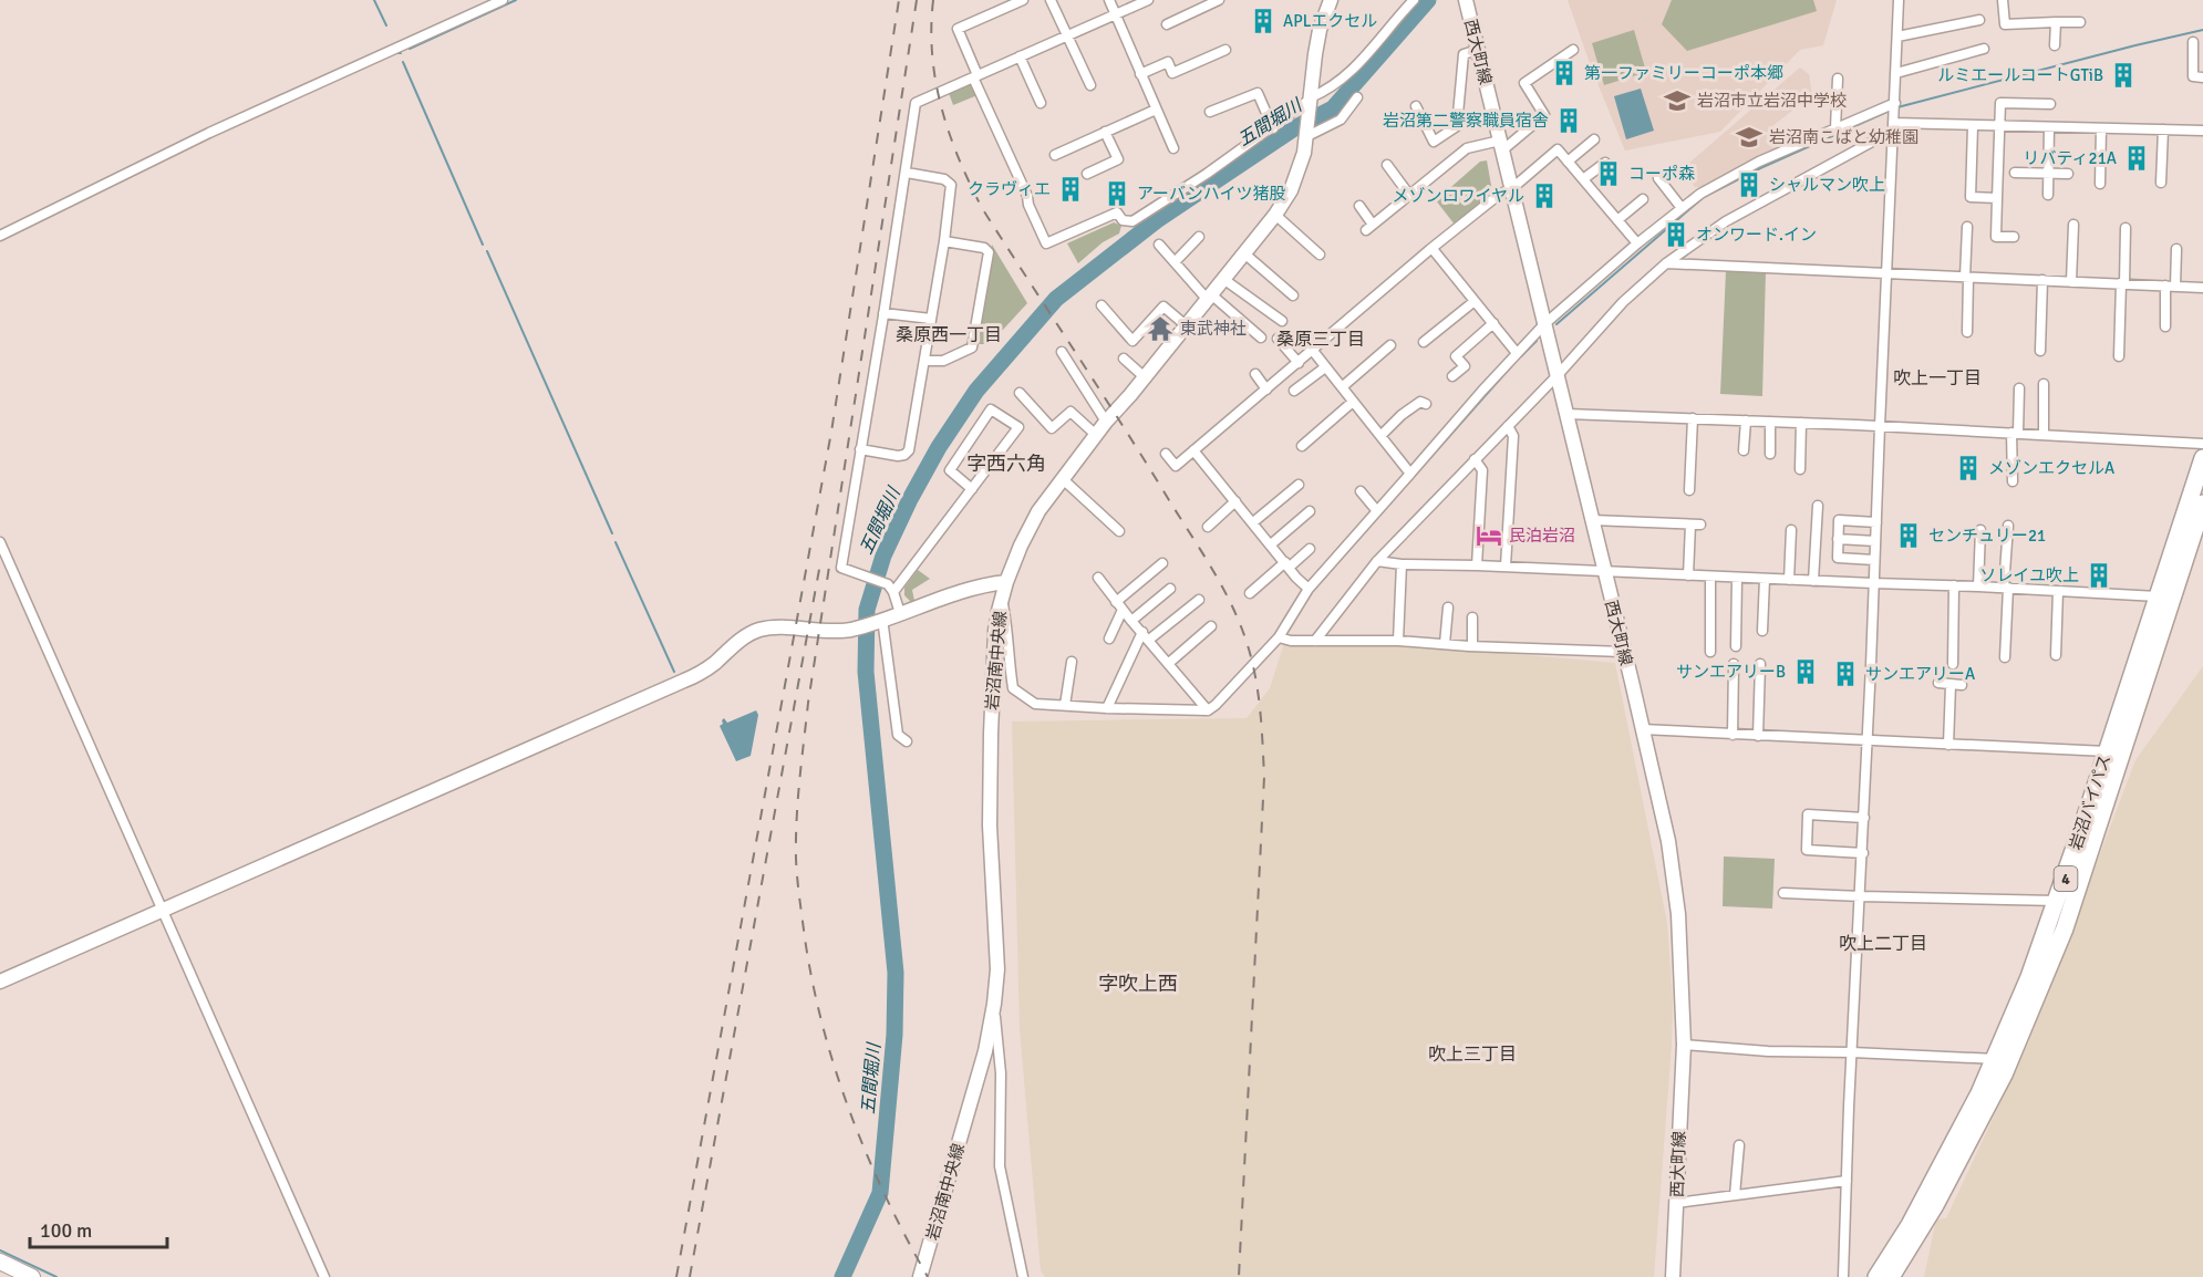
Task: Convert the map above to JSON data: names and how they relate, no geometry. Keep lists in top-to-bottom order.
{
  "streets": {
    "highway": ["岩沼バイパス", "4"],
    "street": ["西大町線", "岩沼南中央線"]
  },
  "districts": [
    "桑原西一丁目",
    "桑原三丁目",
    "吹上一丁目",
    "字西六角",
    "吹上二丁目",
    "字吹上西",
    "吹上三丁目"
  ],
  "water": ["五間堀川"],
  "places": {
    "building": [
      "APLエクセル",
      "第一ファミリーコーポ本郷",
      "ルミエールコートGTiB",
      "岩沼第二警察職員宿舎",
      "リバティ21A",
      "コーポ森",
      "シャルマン吹上",
      "クラヴィエ",
      "アーバンハイツ猪股",
      "メゾンロワイヤル",
      "オンワード.イン",
      "メゾンエクセルA",
      "センチュリー21",
      "ソレイユ吹上",
      "サンエアリーB",
      "サンエアリーA"
    ],
    "school or university": ["岩沼市立岩沼中学校", "岩沼南こばと幼稚園"],
    "temple": ["東武神社"],
    "hotel": ["民泊岩沼"]
  },
  "scale_bar": "100 m"
}
